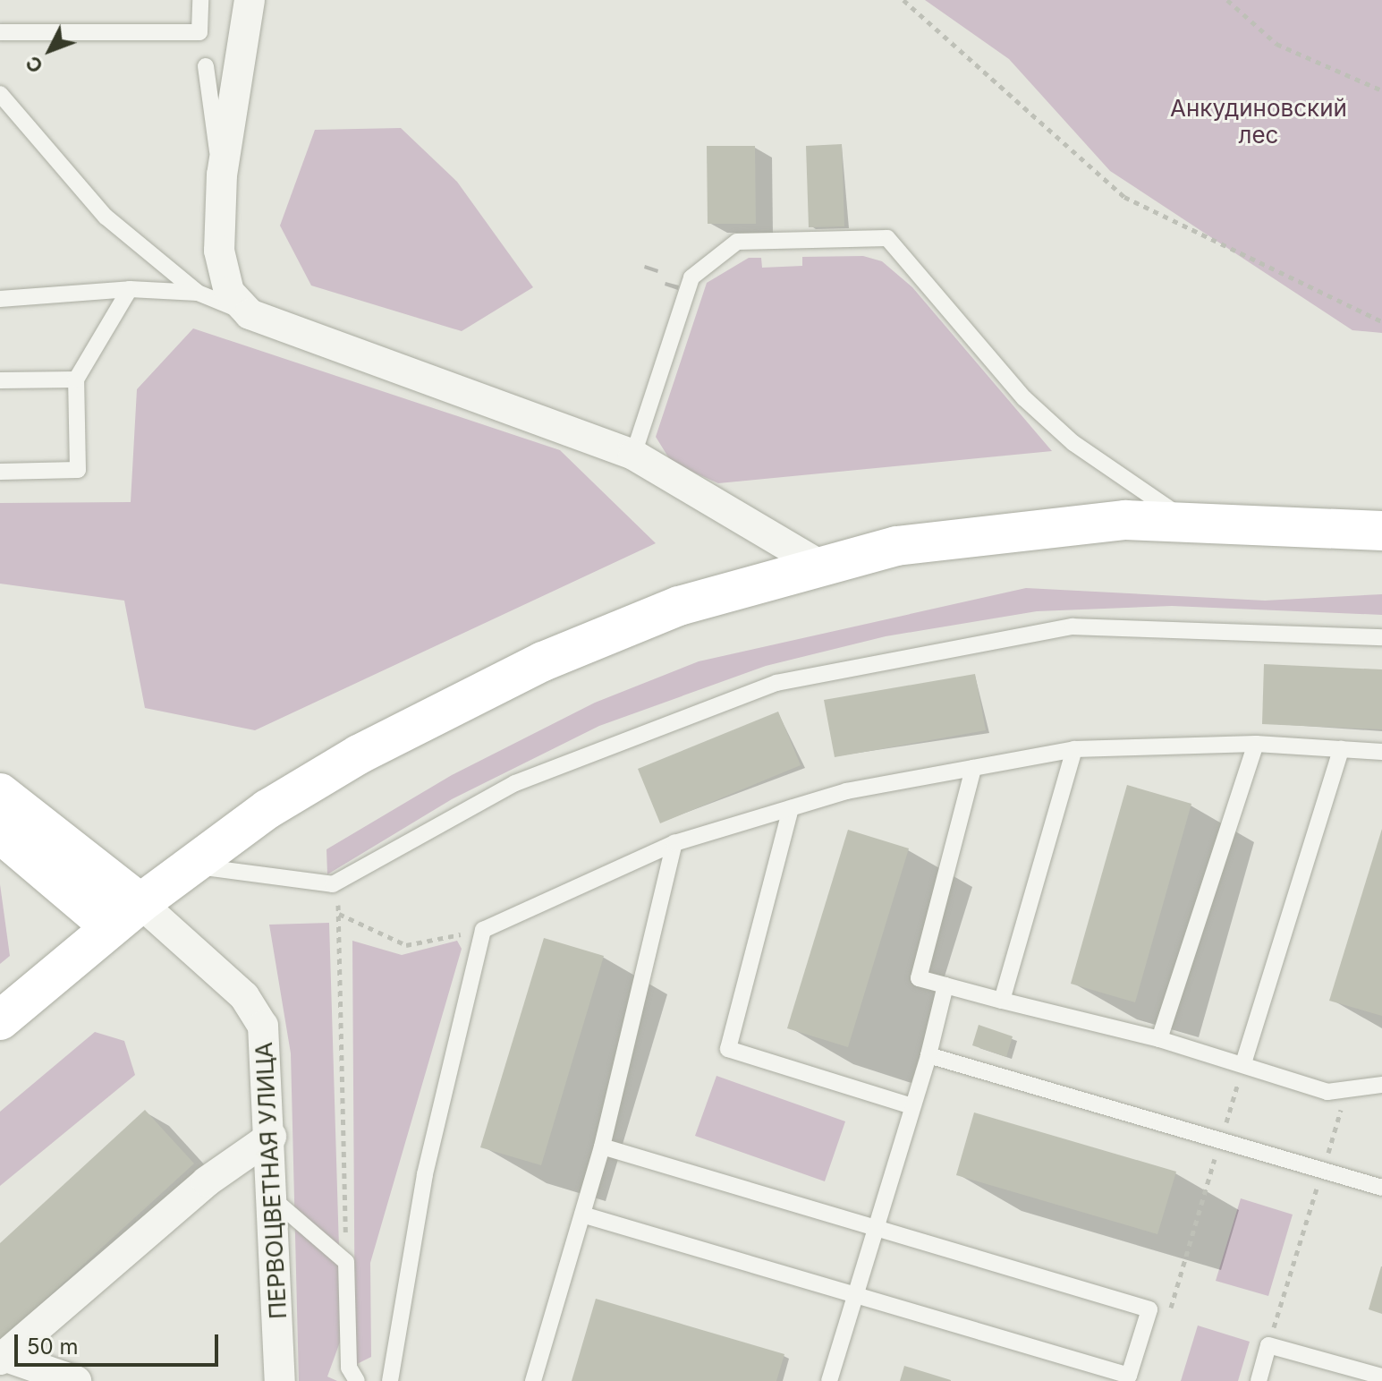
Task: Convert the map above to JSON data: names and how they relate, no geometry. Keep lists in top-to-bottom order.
{
  "streets": {
    "street": ["ПЕРВОЦВЕТНАЯ УЛИЦА"]
  },
  "parks": ["Анкудиновский лес"],
  "scale_bar": "50 m",
  "north": "bottom left"
}
